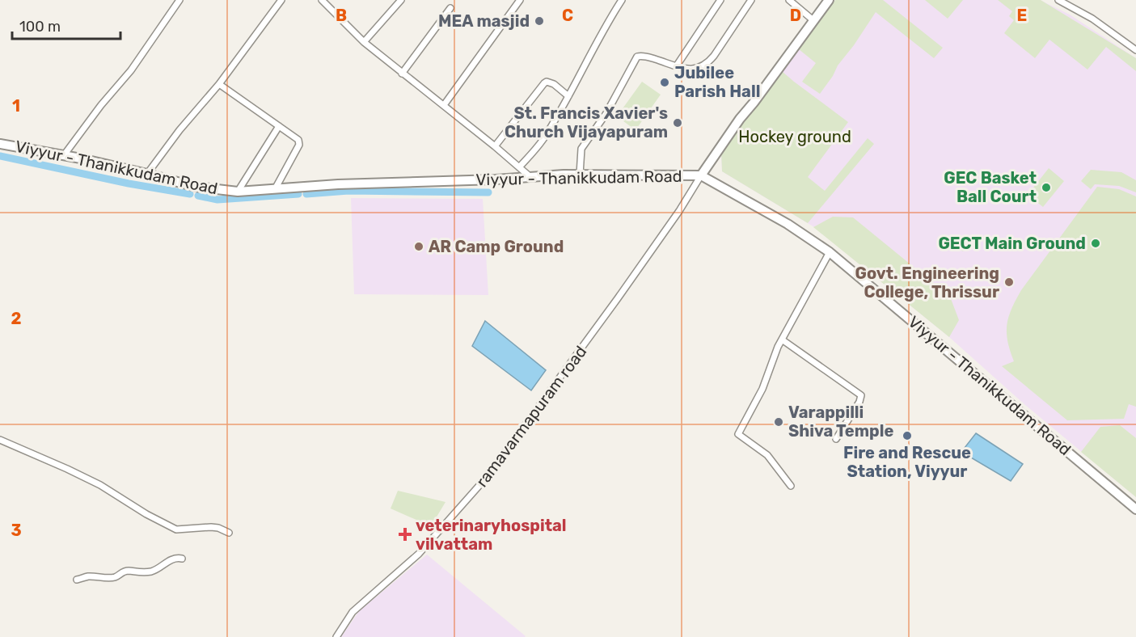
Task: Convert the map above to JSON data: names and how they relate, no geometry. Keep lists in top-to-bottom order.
{
  "streets": {
    "main road": ["Viyyur - Thanikkudam Road"],
    "street": ["ramavarmapuram road"]
  },
  "crossings": [
    ["Viyyur - Thanikkudam Road", "ramavarmapuram road"]
  ],
  "parks": ["Hockey ground"],
  "places": {
    "other": [
      "MEA masjid",
      "Jubilee Parish Hall",
      "St. Francis Xavier's Church Vijayapuram",
      "GEC Basket Ball Court",
      "GECT Main Ground",
      "AR Camp Ground",
      "Govt. Engineering College, Thrissur",
      "Varappilli Shiva Temple",
      "Fire and Rescue Station, Viyyur"
    ],
    "health": ["veterinaryhospital vilvattam"]
  },
  "scale_bar": "100 m",
  "grid": {
    "columns": [
      "B",
      "C",
      "D",
      "E"
    ],
    "rows": ["1", "2", "3"]
  }
}
